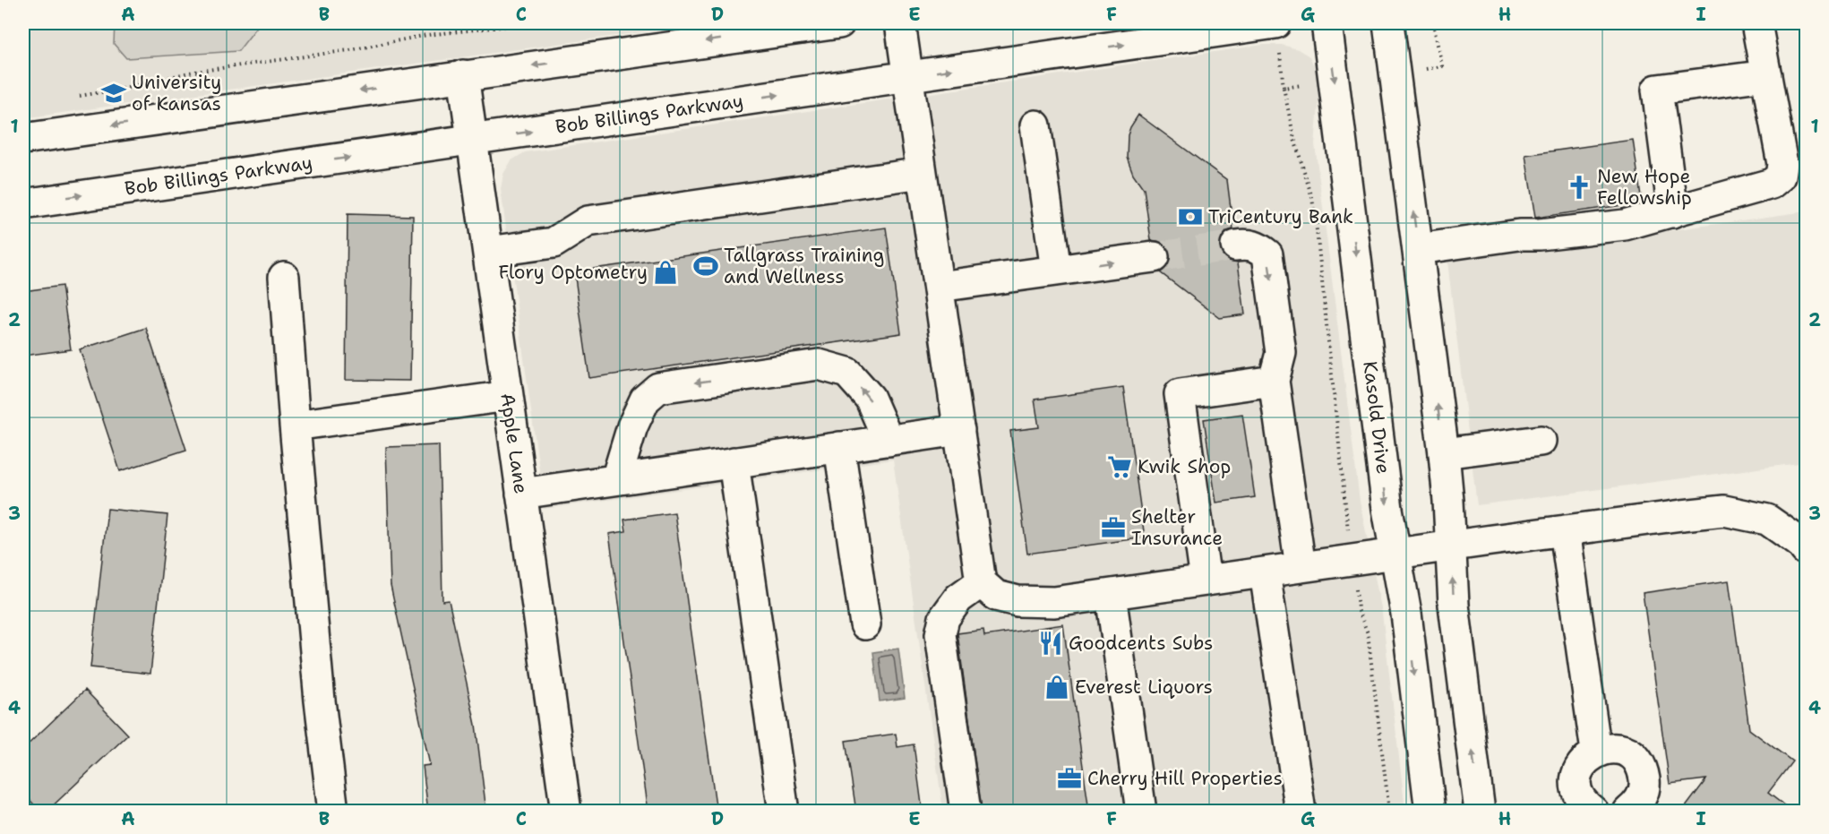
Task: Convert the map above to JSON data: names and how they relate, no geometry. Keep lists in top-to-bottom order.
{
  "streets": {
    "main road": ["Bob Billings Parkway", "Kasold Drive", "Apple Lane"]
  },
  "crossings": [
    ["Bob Billings Parkway", "Apple Lane"]
  ],
  "places": {
    "school or university": ["University of Kansas"],
    "church": ["New Hope Fellowship"],
    "bank": ["TriCentury Bank"],
    "sports": ["Tallgrass Training and Wellness"],
    "shop": ["Flory Optometry", "Everest Liquors"],
    "supermarket": ["Kwik Shop"],
    "office": ["Shelter Insurance", "Cherry Hill Properties"],
    "restaurant": ["Goodcents Subs"]
  },
  "grid": {
    "columns": [
      "A",
      "B",
      "C",
      "D",
      "E",
      "F",
      "G",
      "H",
      "I"
    ],
    "rows": [
      "1",
      "2",
      "3",
      "4"
    ]
  }
}
